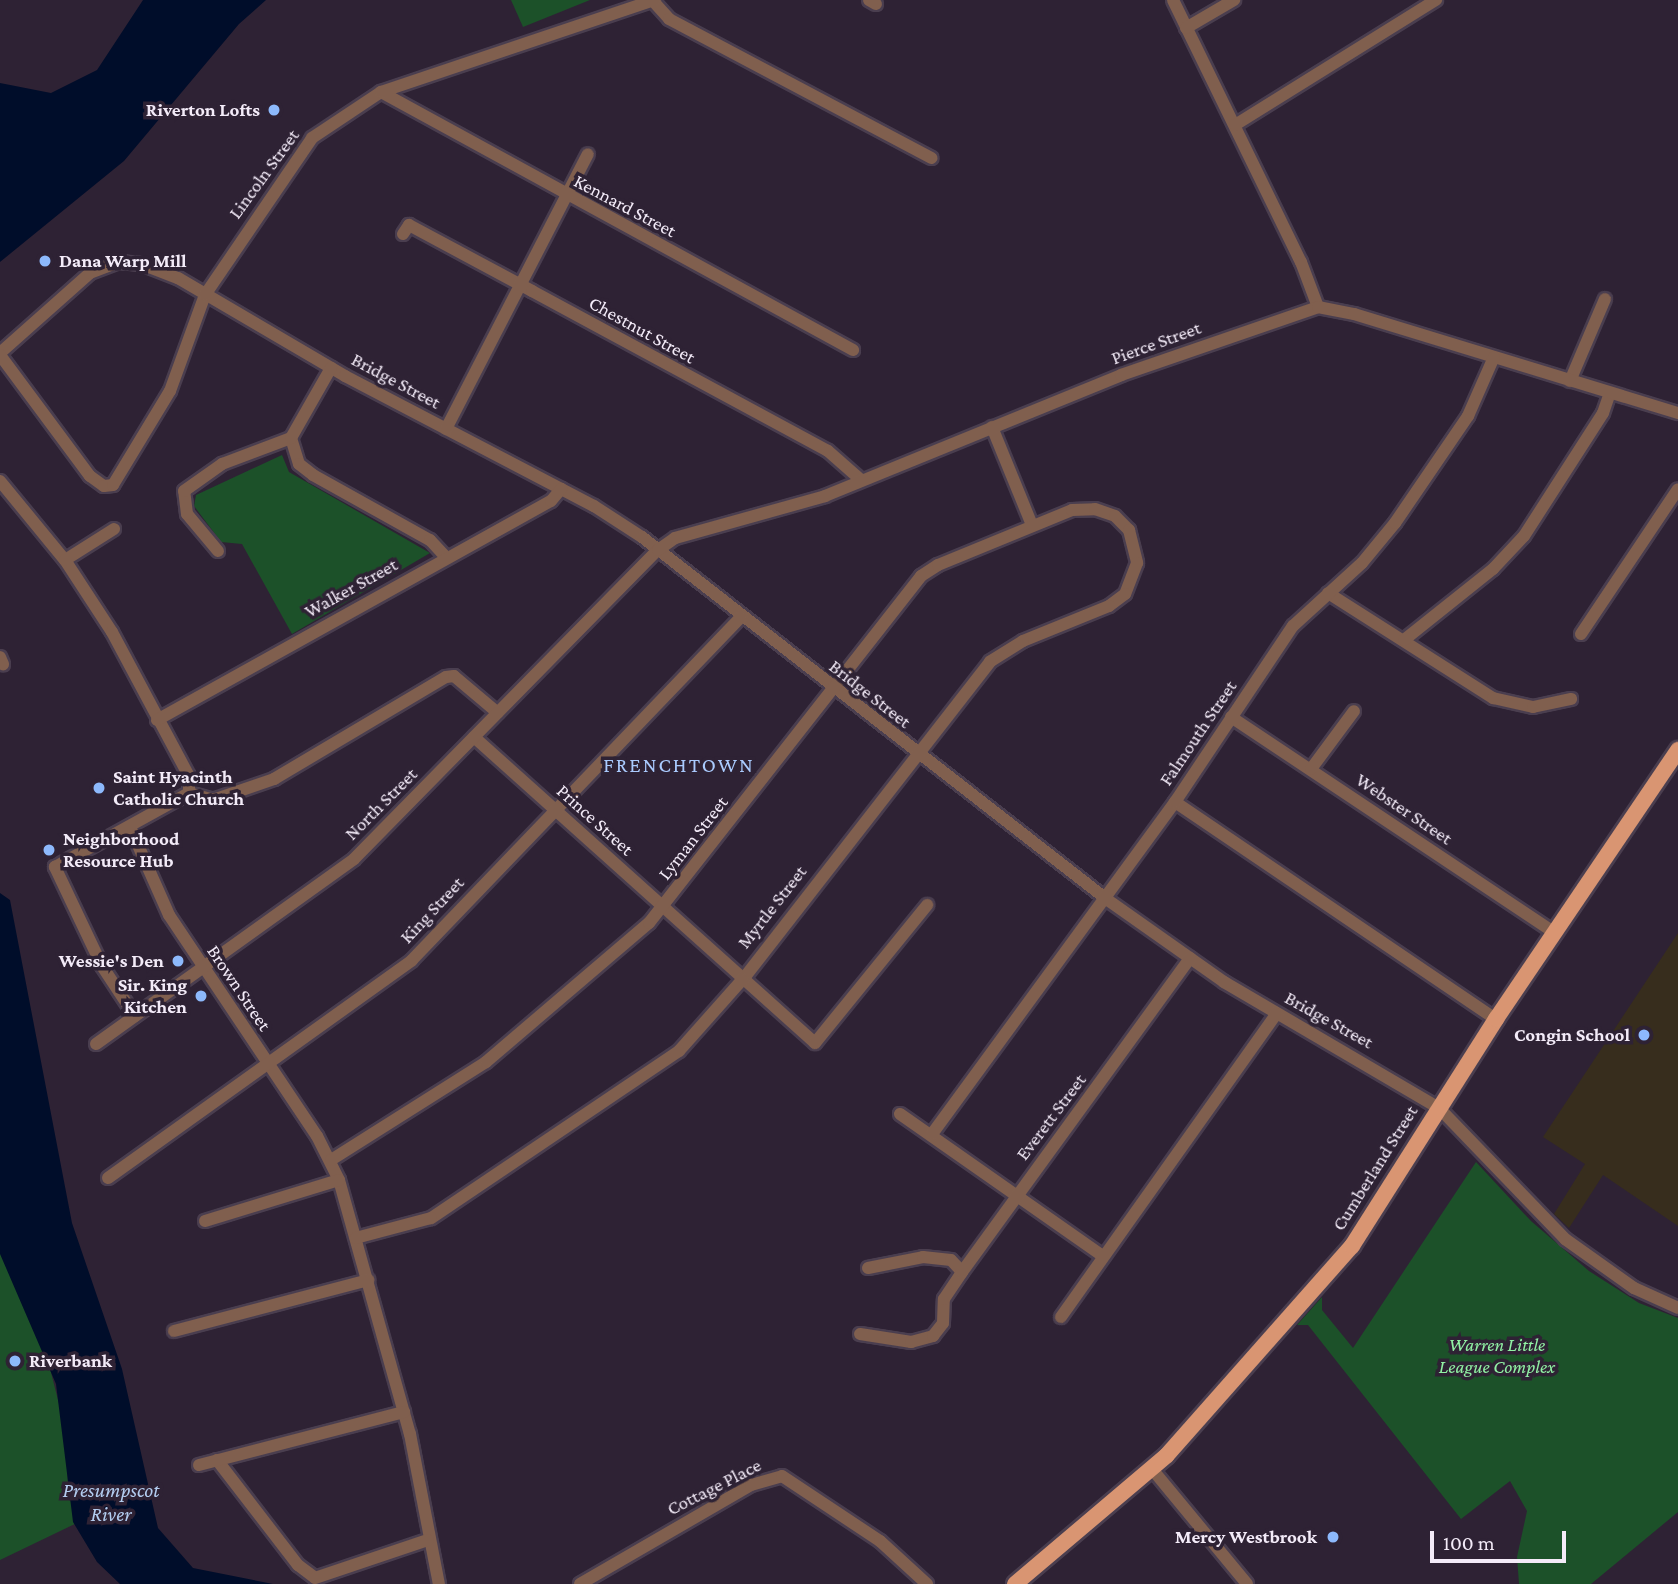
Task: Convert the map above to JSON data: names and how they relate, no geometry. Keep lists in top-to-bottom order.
{
  "streets": {
    "main road": ["Cumberland Street"],
    "street": [
      "Lincoln Street",
      "Kennard Street",
      "Chestnut Street",
      "Pierce Street",
      "Bridge Street",
      "Walker Street",
      "Falmouth Street",
      "North Street",
      "Webster Street",
      "Prince Street",
      "Lyman Street",
      "Myrtle Street",
      "King Street",
      "Brown Street",
      "Everett Street",
      "Cottage Place"
    ]
  },
  "crossings": [
    ["Lincoln Street", "Kennard Street"],
    ["Lincoln Street", "Bridge Street"],
    ["Chestnut Street", "Pierce Street"],
    ["Pierce Street", "Bridge Street"],
    ["Pierce Street", "North Street"],
    ["Bridge Street", "Walker Street"],
    ["Bridge Street", "Falmouth Street"],
    ["Bridge Street", "North Street"],
    ["Bridge Street", "Lyman Street"],
    ["Bridge Street", "Myrtle Street"],
    ["Bridge Street", "King Street"],
    ["Bridge Street", "Everett Street"],
    ["Bridge Street", "Cumberland Street"],
    ["Falmouth Street", "Webster Street"],
    ["North Street", "Prince Street"],
    ["North Street", "Brown Street"],
    ["Webster Street", "Cumberland Street"],
    ["Prince Street", "Lyman Street"],
    ["Prince Street", "Myrtle Street"],
    ["Prince Street", "King Street"],
    ["Lyman Street", "Myrtle Street"],
    ["Lyman Street", "Brown Street"],
    ["Myrtle Street", "Brown Street"],
    ["King Street", "Brown Street"]
  ],
  "districts": ["FRENCHTOWN"],
  "water": ["Presumpscot River"],
  "parks": ["Warren Little League Complex"],
  "places": [
    "Riverton Lofts",
    "Dana Warp Mill",
    "Saint Hyacinth Catholic Church",
    "Neighborhood Resource Hub",
    "Wessie's Den",
    "Sir. King Kitchen",
    "Congin School",
    "Riverbank",
    "Mercy Westbrook"
  ],
  "scale_bar": "100 m"
}
